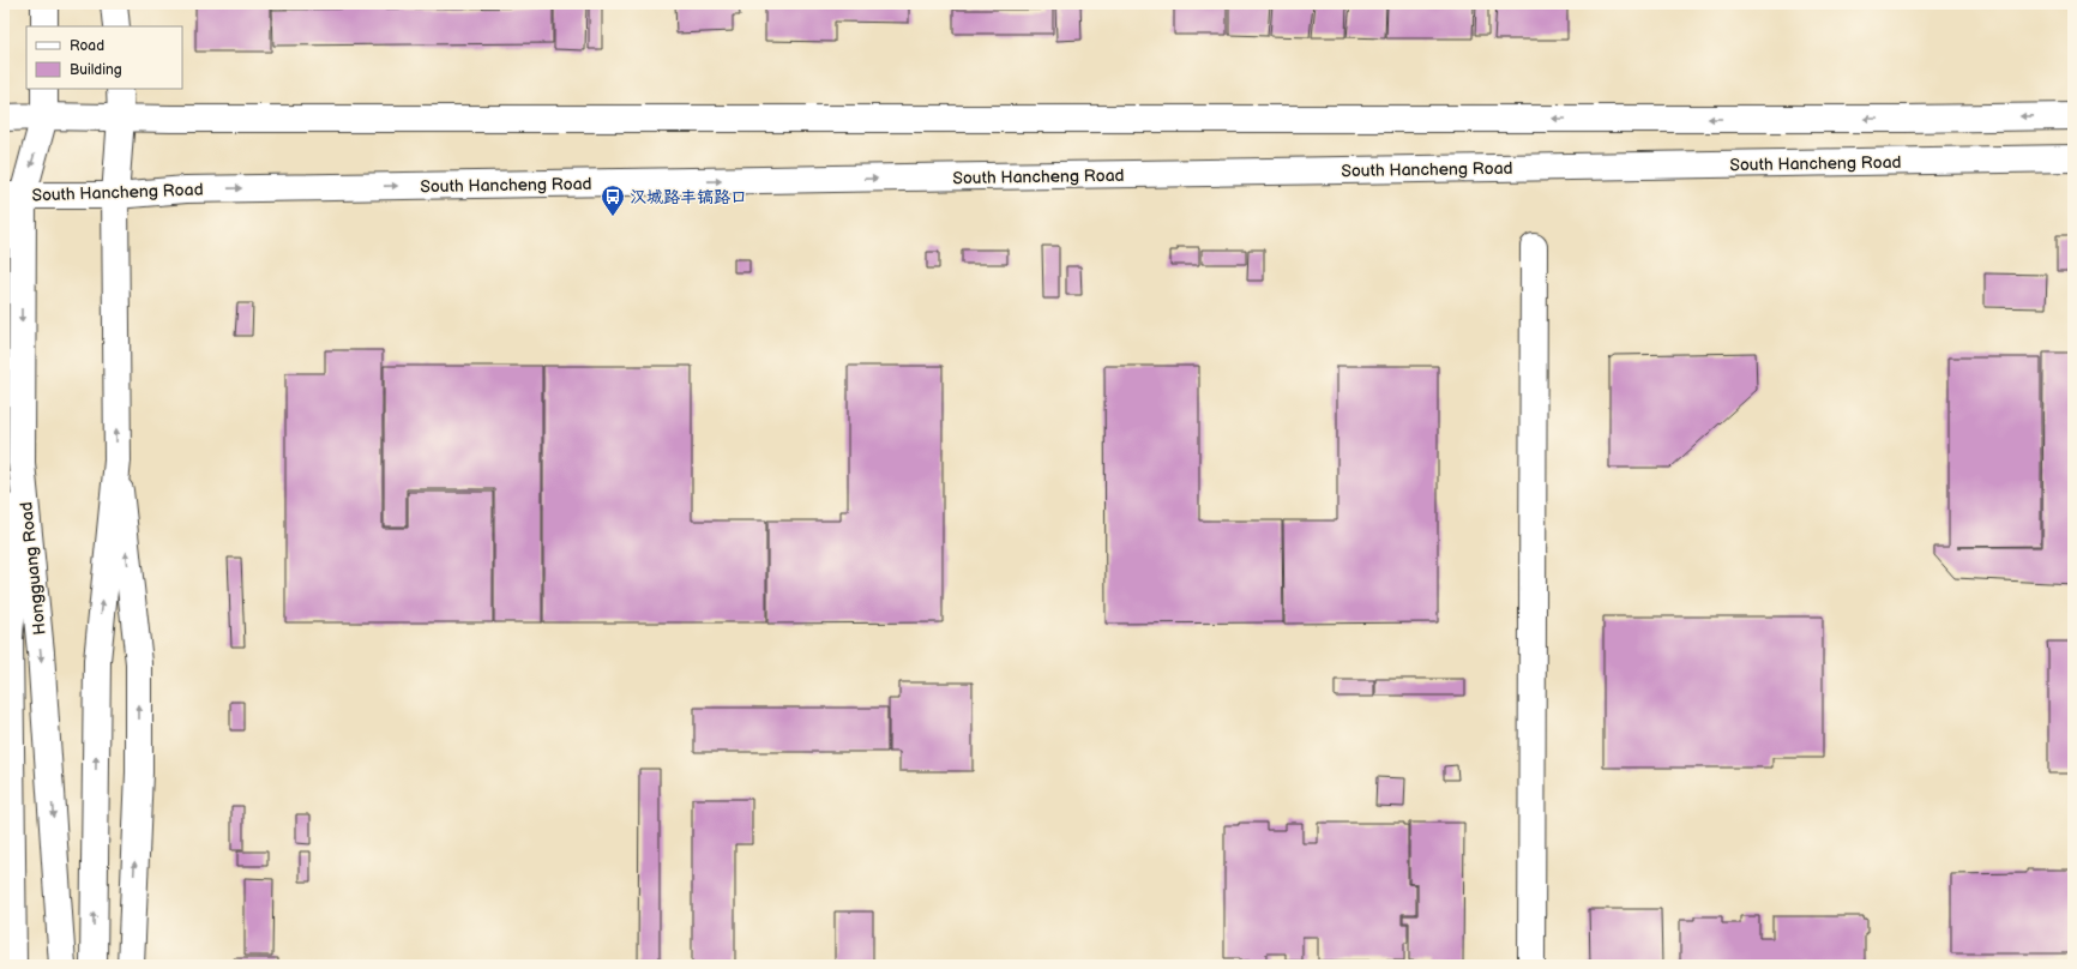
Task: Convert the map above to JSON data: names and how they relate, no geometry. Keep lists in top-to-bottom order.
{
  "streets": {
    "main road": ["South Hancheng Road", "Hongguang Road"]
  },
  "crossings": [
    ["South Hancheng Road", "Hongguang Road"]
  ],
  "places": {
    "bus stop": ["汉城路丰镐路口"]
  },
  "legend": ["Road", "Building"]
}
